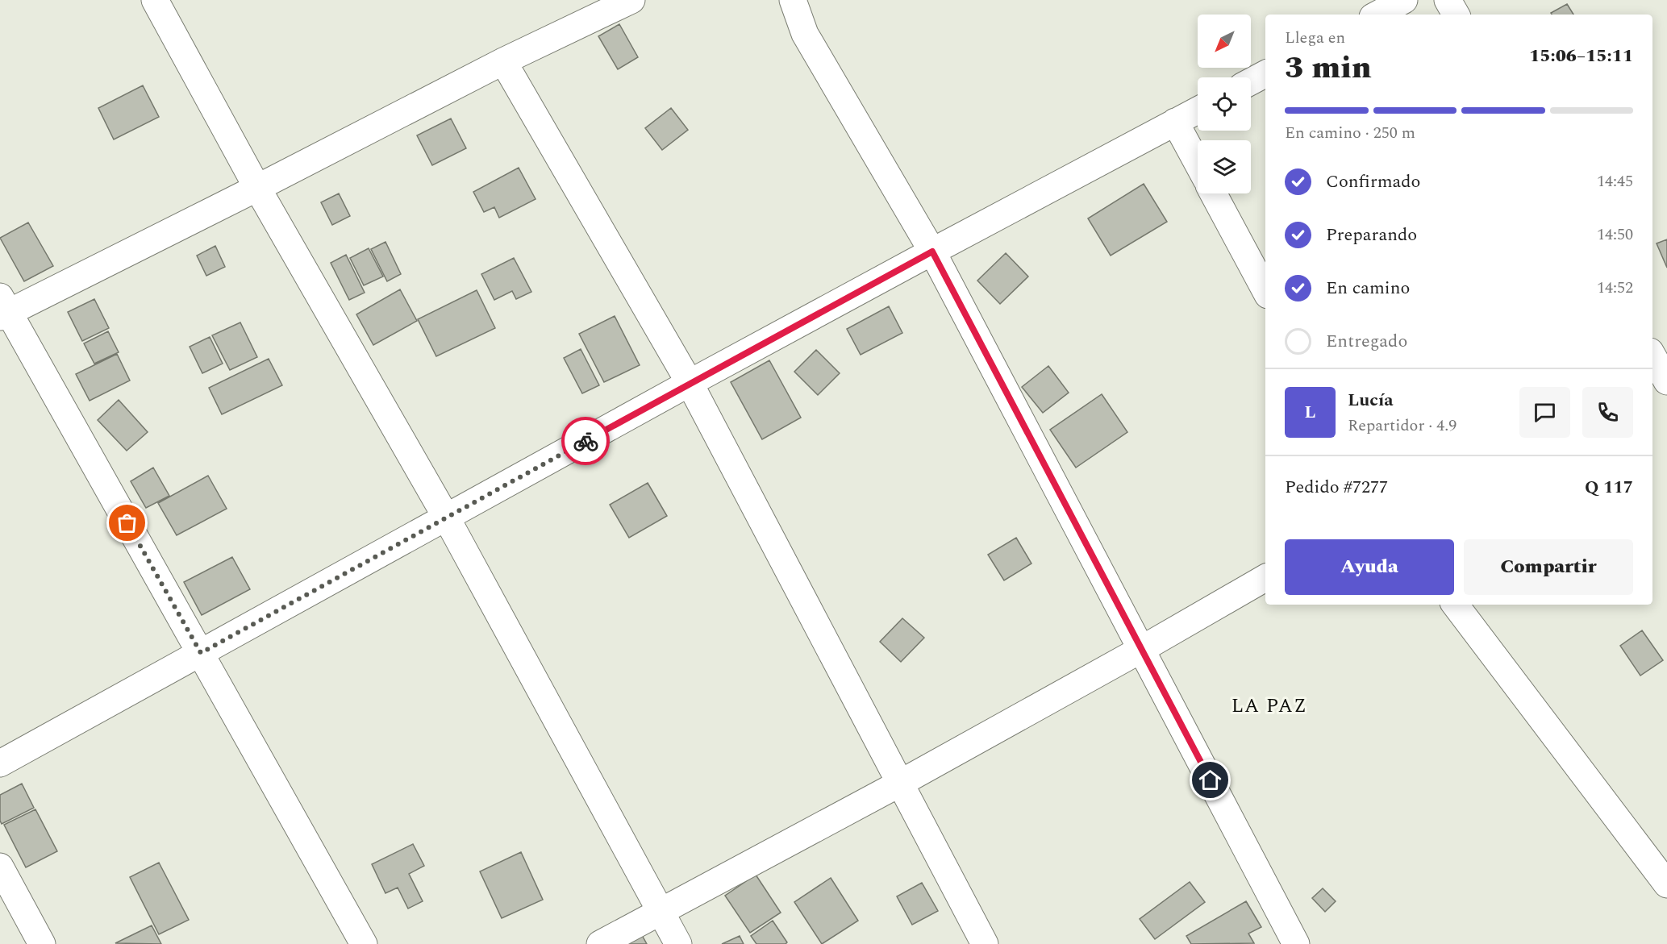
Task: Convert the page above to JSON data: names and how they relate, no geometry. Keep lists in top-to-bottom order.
{
  "districts": ["LA PAZ"],
  "north": "bottom left",
  "page": {
    "heading": ["3 min", "Llega en", "15:06–15:11"],
    "panel": [
      "Lucía",
      "Repartidor · 4.9",
      "Pedido #7277",
      "Q 117"
    ],
    "bar": "En camino · 250 m",
    "list": [
      ["Confirmado", "14:45"],
      ["Preparando", "14:50"],
      ["En camino", "14:52"],
      "Entregado"
    ],
    "round": "L",
    "buttons": ["Ayuda", "Compartir"]
  }
}
